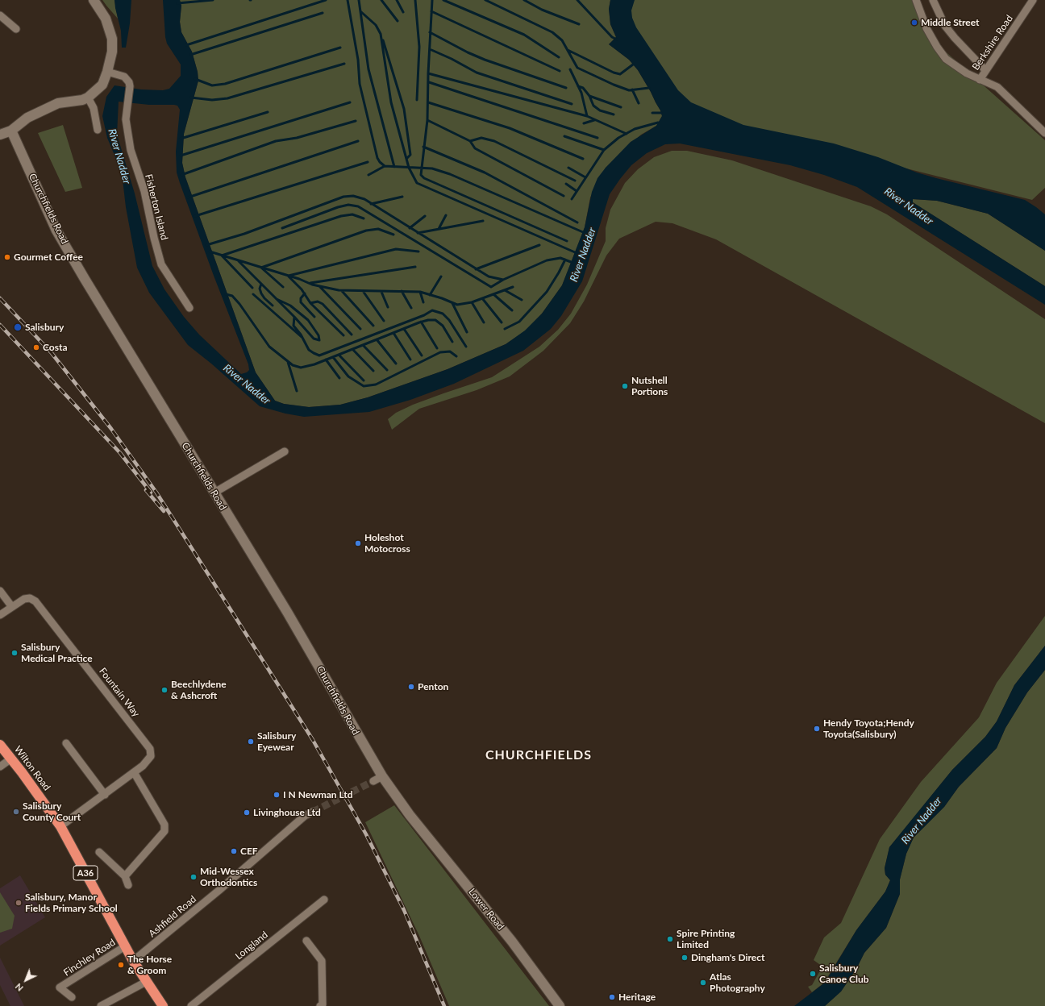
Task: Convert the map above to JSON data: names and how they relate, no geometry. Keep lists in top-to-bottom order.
{
  "streets": {
    "highway": ["Wilton Road", "A36"],
    "street": [
      "Berkshire Road",
      "Fisherton Island",
      "Churchfields Road",
      "Fountain Way",
      "Lower Road",
      "Ashfield Road",
      "Longland",
      "Finchley Road"
    ]
  },
  "crossings": [
    ["Churchfields Road", "Lower Road"],
    ["Fountain Way", "Wilton Road"],
    ["Wilton Road", "Ashfield Road"],
    ["Wilton Road", "Finchley Road"]
  ],
  "districts": ["CHURCHFIELDS"],
  "water": ["River Nadder"],
  "places": [
    "Middle Street",
    "Gourmet Coffee",
    "Salisbury",
    "Costa",
    "Nutshell Portions",
    "Holeshot Motocross",
    "Salisbury Medical Practice",
    "Penton",
    "Beechlydene & Ashcroft",
    "Hendy Toyota;Hendy Toyota(Salisbury)",
    "Salisbury Eyewear",
    "I N Newman Ltd",
    "Salisbury County Court",
    "Livinghouse Ltd",
    "CEF",
    "Mid-Wessex Orthodontics",
    "Salisbury, Manor Fields Primary School",
    "Spire Printing Limited",
    "Dingham's Direct",
    "The Horse & Groom",
    "Salisbury Canoe Club",
    "Atlas Photography",
    "Heritage"
  ],
  "north": "bottom left"
}
